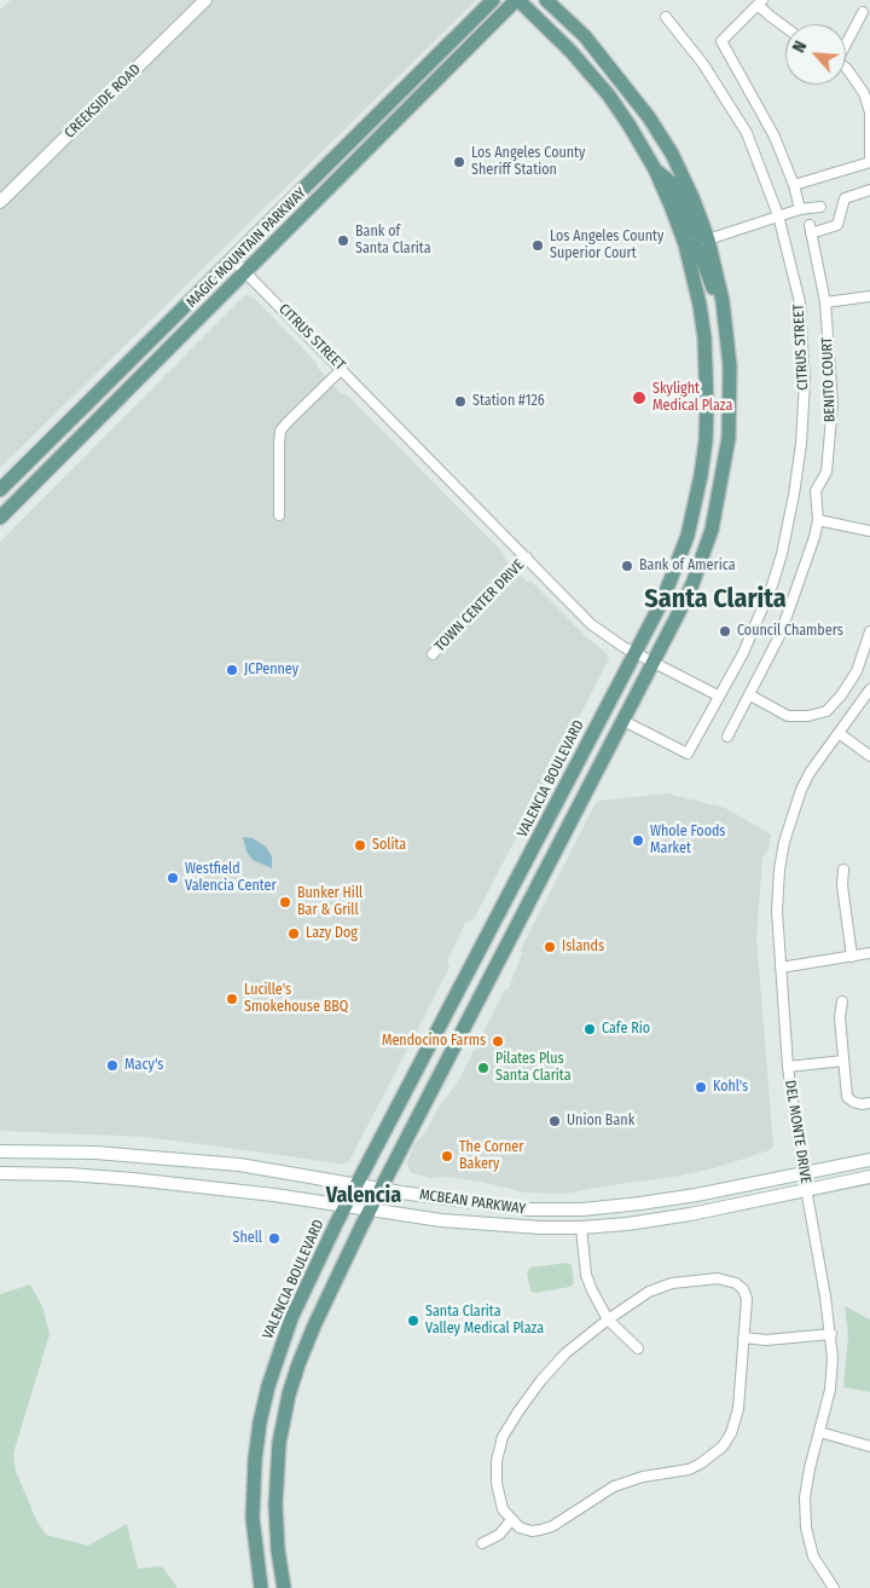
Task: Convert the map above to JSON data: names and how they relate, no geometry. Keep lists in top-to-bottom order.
{
  "streets": {
    "main road": [
      "CREEKSIDE ROAD",
      "MAGIC MOUNTAIN PARKWAY",
      "VALENCIA BOULEVARD",
      "MCBEAN PARKWAY"
    ],
    "street": [
      "CITRUS STREET",
      "BENITO COURT",
      "TOWN CENTER DRIVE",
      "DEL MONTE DRIVE"
    ]
  },
  "crossings": [
    ["MAGIC MOUNTAIN PARKWAY", "CITRUS STREET"],
    ["MAGIC MOUNTAIN PARKWAY", "VALENCIA BOULEVARD"],
    ["CITRUS STREET", "TOWN CENTER DRIVE"],
    ["CITRUS STREET", "VALENCIA BOULEVARD"],
    ["VALENCIA BOULEVARD", "MCBEAN PARKWAY"],
    ["DEL MONTE DRIVE", "MCBEAN PARKWAY"]
  ],
  "districts": ["Santa Clarita", "Valencia"],
  "places": [
    "Los Angeles County Sheriff Station",
    "Bank of Santa Clarita",
    "Los Angeles County Superior Court",
    "Skylight Medical Plaza",
    "Station #126",
    "Bank of America",
    "Council Chambers",
    "JCPenney",
    "Whole Foods Market",
    "Solita",
    "Westfield Valencia Center",
    "Bunker Hill Bar & Grill",
    "Lazy Dog",
    "Islands",
    "Lucille's Smokehouse BBQ",
    "Cafe Rio",
    "Mendocino Farms",
    "Macy's",
    "Pilates Plus Santa Clarita",
    "Kohl's",
    "Union Bank",
    "The Corner Bakery",
    "Shell",
    "Santa Clarita Valley Medical Plaza"
  ],
  "north": "top left"
}
